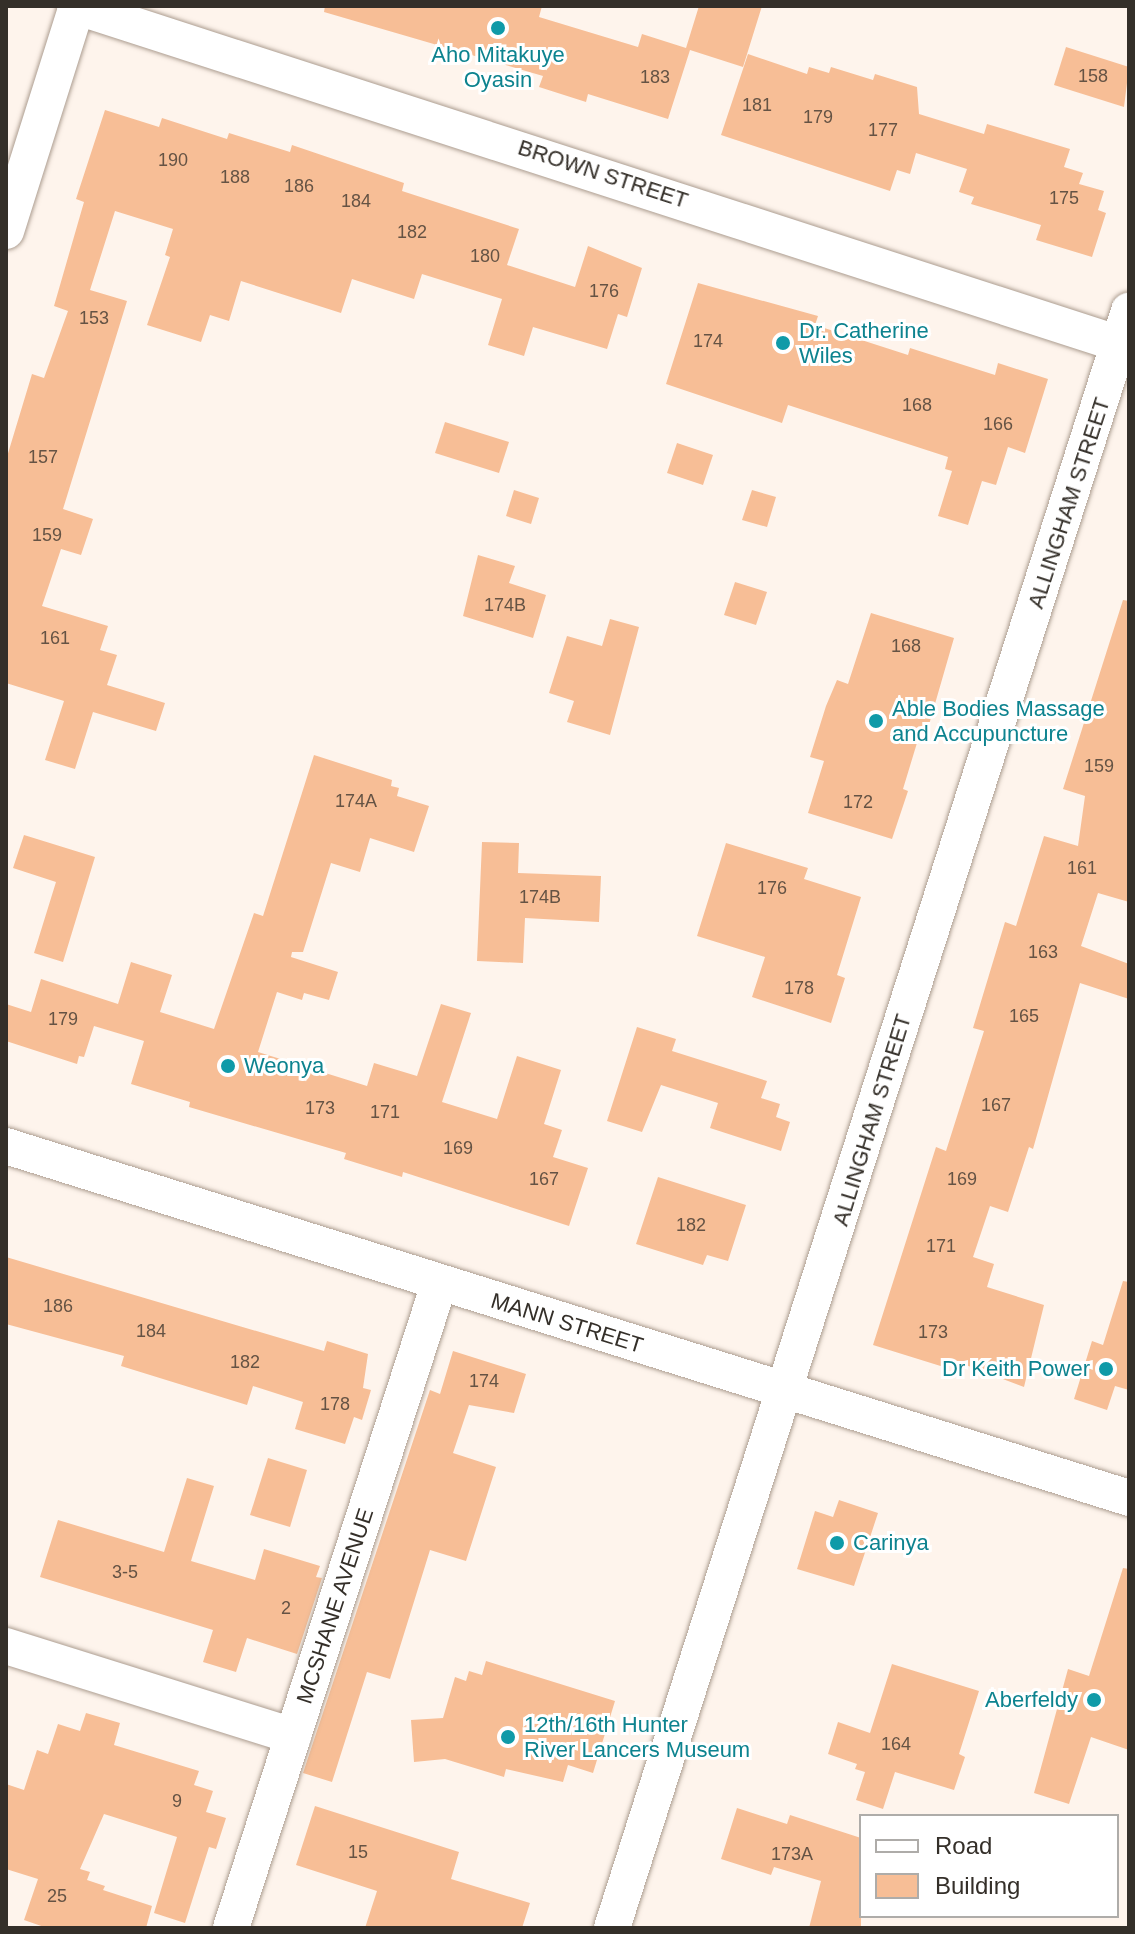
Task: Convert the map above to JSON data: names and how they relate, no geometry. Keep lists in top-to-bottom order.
{
  "streets": {
    "street": [
      "BROWN STREET",
      "ALLINGHAM STREET",
      "MANN STREET",
      "MCSHANE AVENUE"
    ]
  },
  "crossings": [
    ["BROWN STREET", "ALLINGHAM STREET"],
    ["ALLINGHAM STREET", "MANN STREET"],
    ["MANN STREET", "MCSHANE AVENUE"]
  ],
  "places": [
    "Aho Mitakuye Oyasin",
    "Dr. Catherine Wiles",
    "Able Bodies Massage and Accupuncture",
    "Weonya",
    "Dr Keith Power",
    "Carinya",
    "Aberfeldy",
    "12th/16th Hunter River Lancers Museum"
  ],
  "house_numbers": [
    "158",
    "183",
    "181",
    "179",
    "177",
    "190",
    "188",
    "186",
    "175",
    "184",
    "182",
    "180",
    "176",
    "153",
    "174",
    "168",
    "166",
    "157",
    "159",
    "174B",
    "161",
    "168",
    "159",
    "174A",
    "172",
    "161",
    "176",
    "174B",
    "163",
    "178",
    "165",
    "179",
    "167",
    "173",
    "171",
    "169",
    "167",
    "169",
    "182",
    "171",
    "186",
    "184",
    "173",
    "182",
    "174",
    "178",
    "3-5",
    "2",
    "164",
    "9",
    "15",
    "173A",
    "25"
  ],
  "legend": ["Road", "Building"]
}
